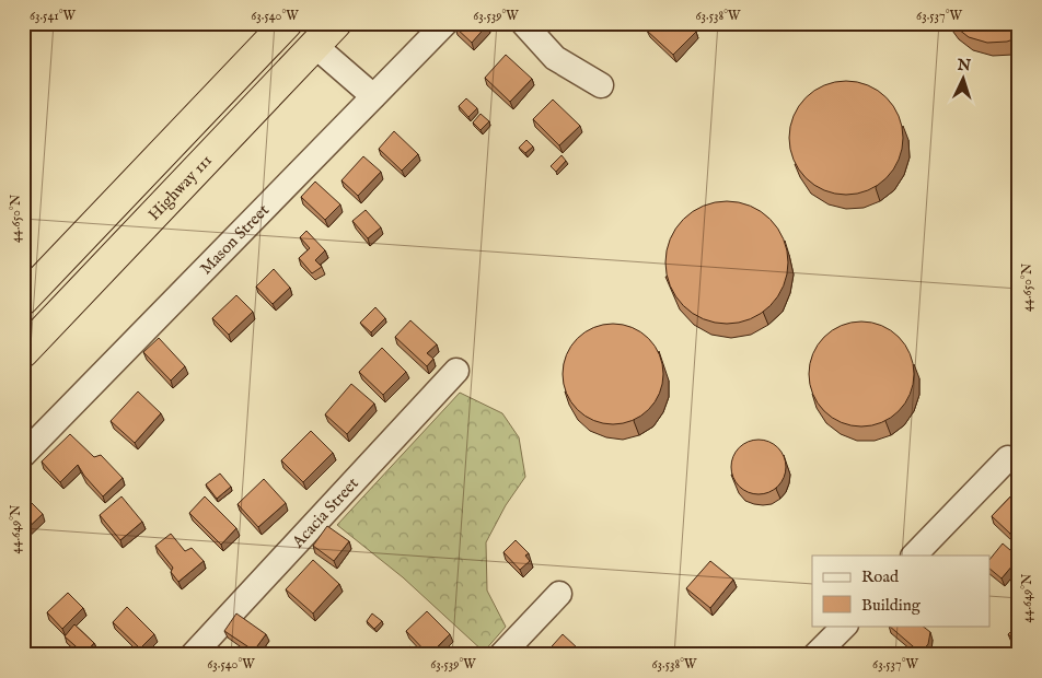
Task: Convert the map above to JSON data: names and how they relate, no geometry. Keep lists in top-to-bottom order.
{
  "streets": {
    "highway": ["Highway 111"],
    "street": ["Mason Street", "Acacia Street"]
  },
  "legend": ["Road", "Building"],
  "north": "top",
  "coordinates": [
    "63.541°W",
    "63.540°W",
    "63.539°W",
    "63.538°W",
    "63.537°W",
    "44.650°N",
    "44.649°N"
  ]
}
